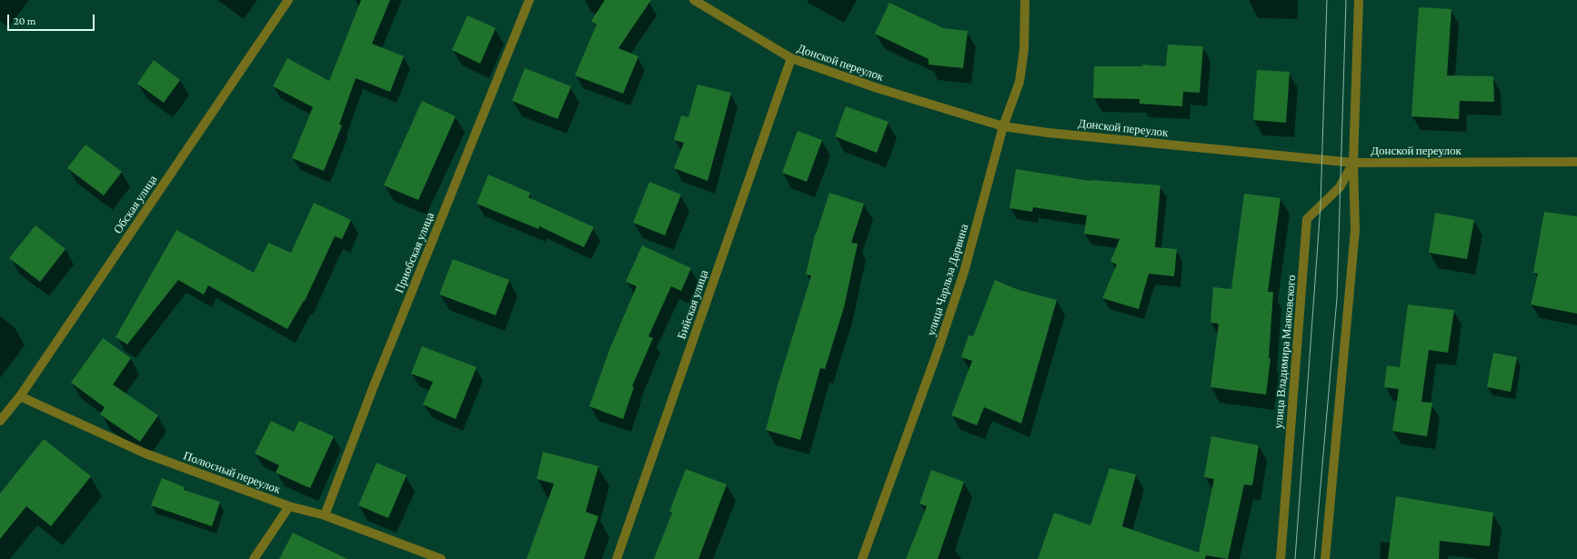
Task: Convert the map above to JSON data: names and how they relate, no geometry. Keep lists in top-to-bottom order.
{
  "streets": {
    "lane": [
      "Донской переулок",
      "Обская улица",
      "Приобская улица",
      "улица Чарльза Дарвина",
      "Бийская улица",
      "улица Владимира Маяковского",
      "Полюсный переулок"
    ]
  },
  "crossings": [
    ["Донской переулок", "улица Чарльза Дарвина"],
    ["Донской переулок", "Бийская улица"],
    ["Донской переулок", "улица Владимира Маяковского"],
    ["Обская улица", "Полюсный переулок"],
    ["Приобская улица", "Полюсный переулок"]
  ],
  "scale_bar": "20 m"
}
